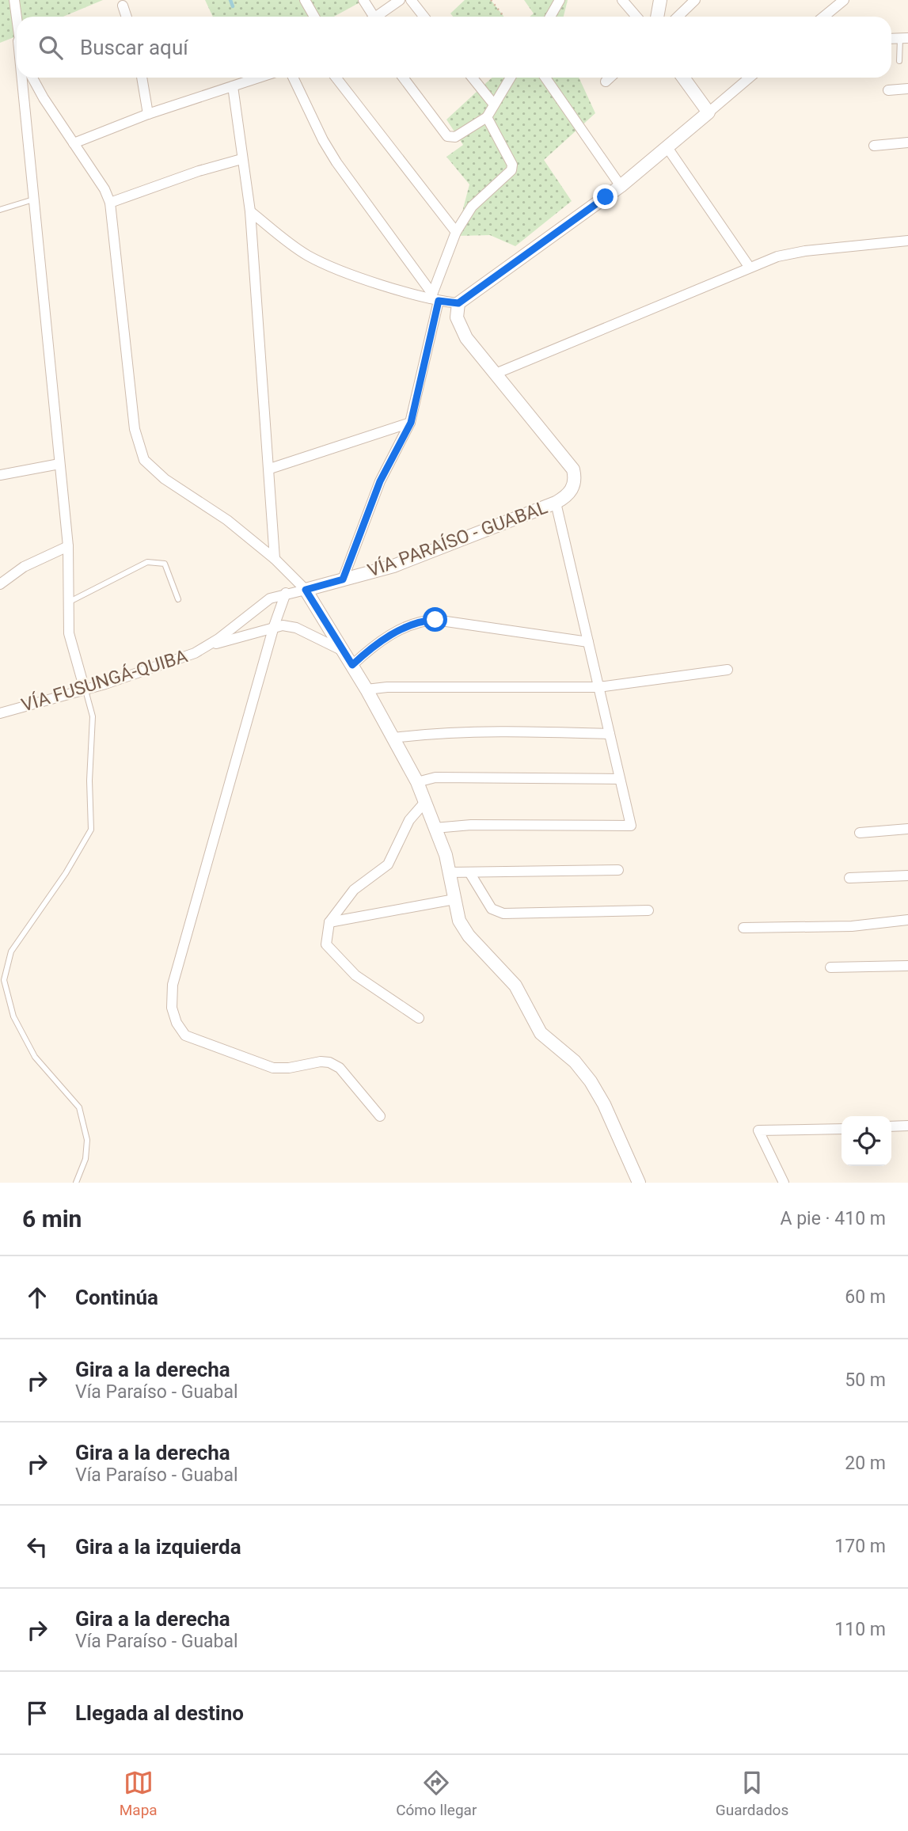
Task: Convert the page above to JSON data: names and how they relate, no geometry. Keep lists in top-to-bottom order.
{
  "streets": {
    "street": ["VÍA PARAÍSO - GUABAL", "VÍA FUSUNGÁ-QUIBA"]
  },
  "page": {
    "search": "Buscar aquí",
    "heading": ["6 min", "A pie · 410 m"],
    "list": [
      ["Continúa", "60 m"],
      ["Gira a la derecha", "Vía Paraíso - Guabal", "50 m"],
      ["Gira a la derecha", "Vía Paraíso - Guabal", "20 m"],
      ["Gira a la izquierda", "170 m"],
      ["Gira a la derecha", "Vía Paraíso - Guabal", "110 m"],
      "Llegada al destino"
    ],
    "nav": ["Mapa", "Cómo llegar", "Guardados"]
  }
}
